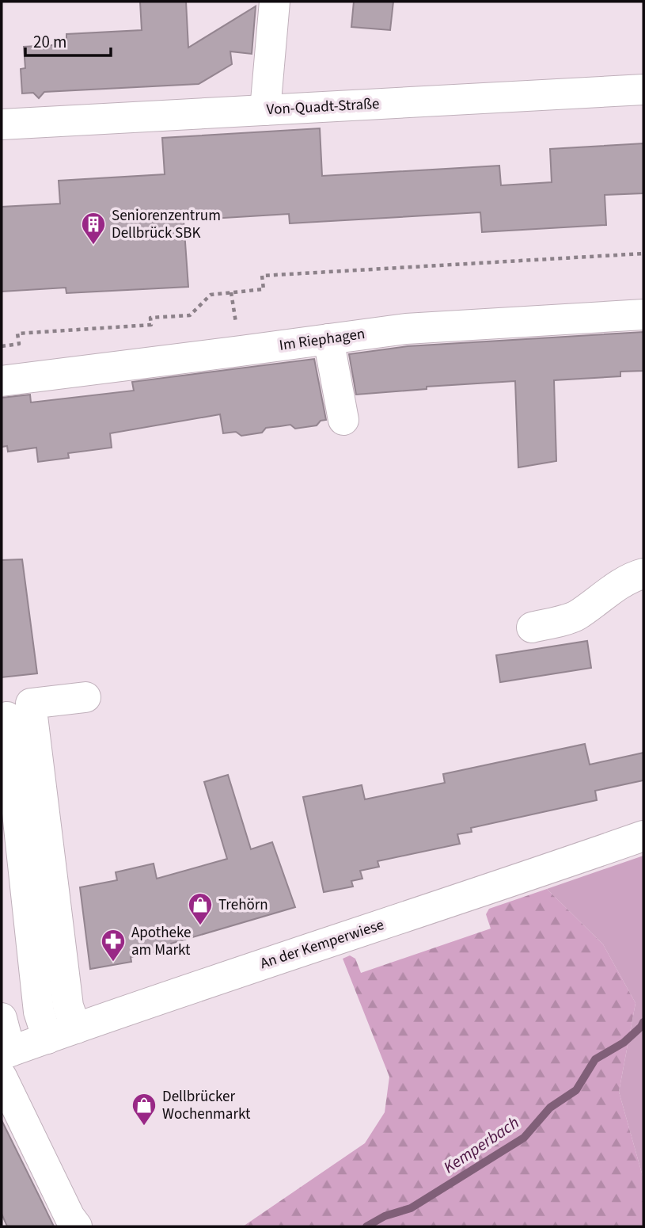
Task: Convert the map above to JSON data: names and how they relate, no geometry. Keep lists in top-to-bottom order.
{
  "streets": {
    "street": ["Von-Quadt-Straße", "Im Riephagen", "An der Kemperwiese"]
  },
  "water": ["Kemperbach"],
  "places": {
    "building": ["Seniorenzentrum Dellbrück SBK"],
    "shop": ["Trehörn", "Dellbrücker Wochenmarkt"],
    "pharmacy": ["Apotheke am Markt"]
  },
  "scale_bar": "20 m"
}
